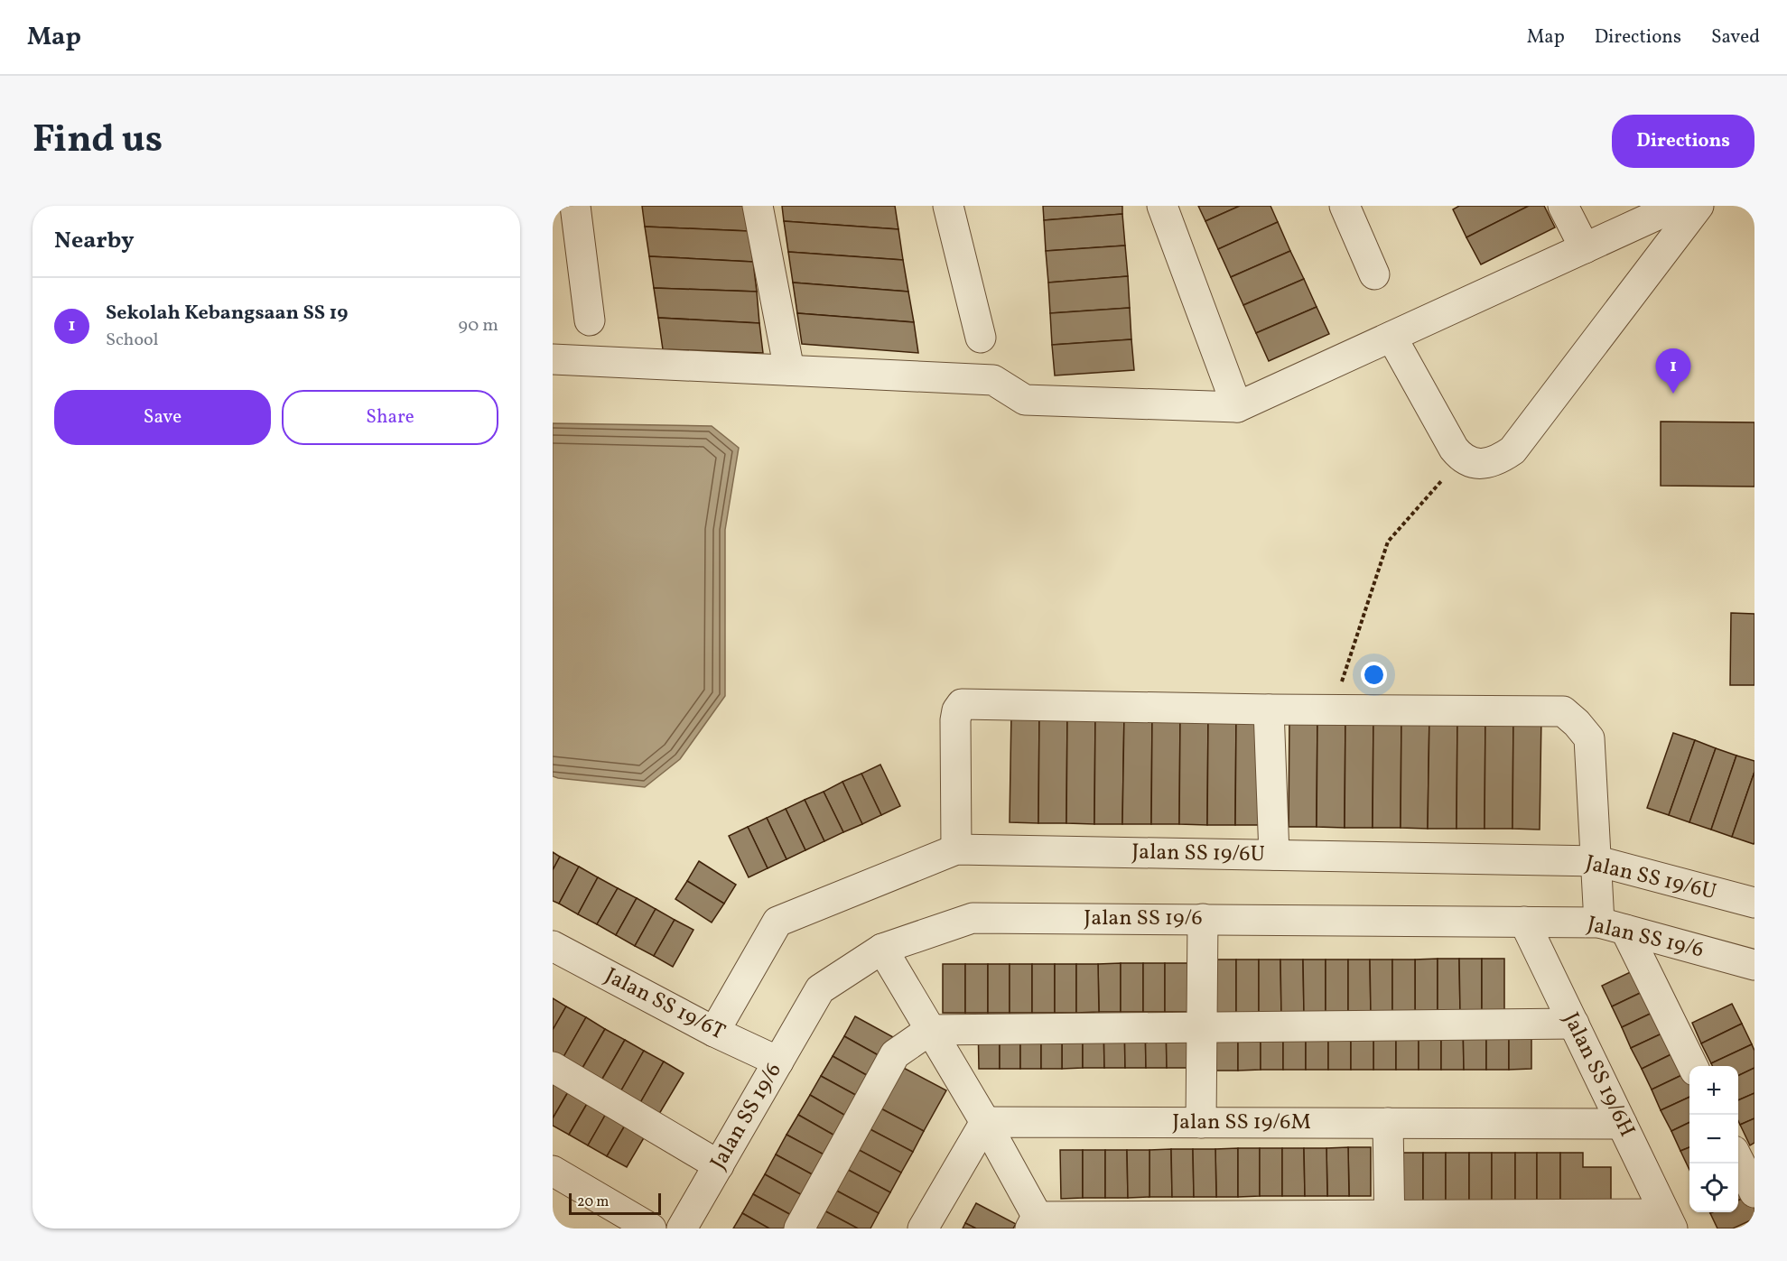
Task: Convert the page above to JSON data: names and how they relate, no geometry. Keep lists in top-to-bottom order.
{
  "streets": {
    "street": [
      "Jalan SS 19/6U",
      "Jalan SS 19/6",
      "Jalan SS 19/6T",
      "Jalan SS 19/6H",
      "Jalan SS 19/6M"
    ]
  },
  "crossings": [
    ["Jalan SS 19/6U", "Jalan SS 19/6T"],
    ["Jalan SS 19/6", "Jalan SS 19/6T"],
    ["Jalan SS 19/6", "Jalan SS 19/6H"],
    ["Jalan SS 19/6H", "Jalan SS 19/6M"]
  ],
  "scale_bar": "20 m",
  "page": {
    "header": "Map",
    "nav": ["Map", "Directions", "Saved"],
    "title": "Find us",
    "buttons": [
      "Directions",
      ["Save", "Share"]
    ],
    "heading": "Nearby",
    "list": [
      {
        "mark": "1",
        "name": "Sekolah Kebangsaan SS 19",
        "note": "School",
        "value": "90 m"
      }
    ],
    "pins": "1",
    "map_buttons": ["+", "−"],
    "scale": "20 m"
  }
}
